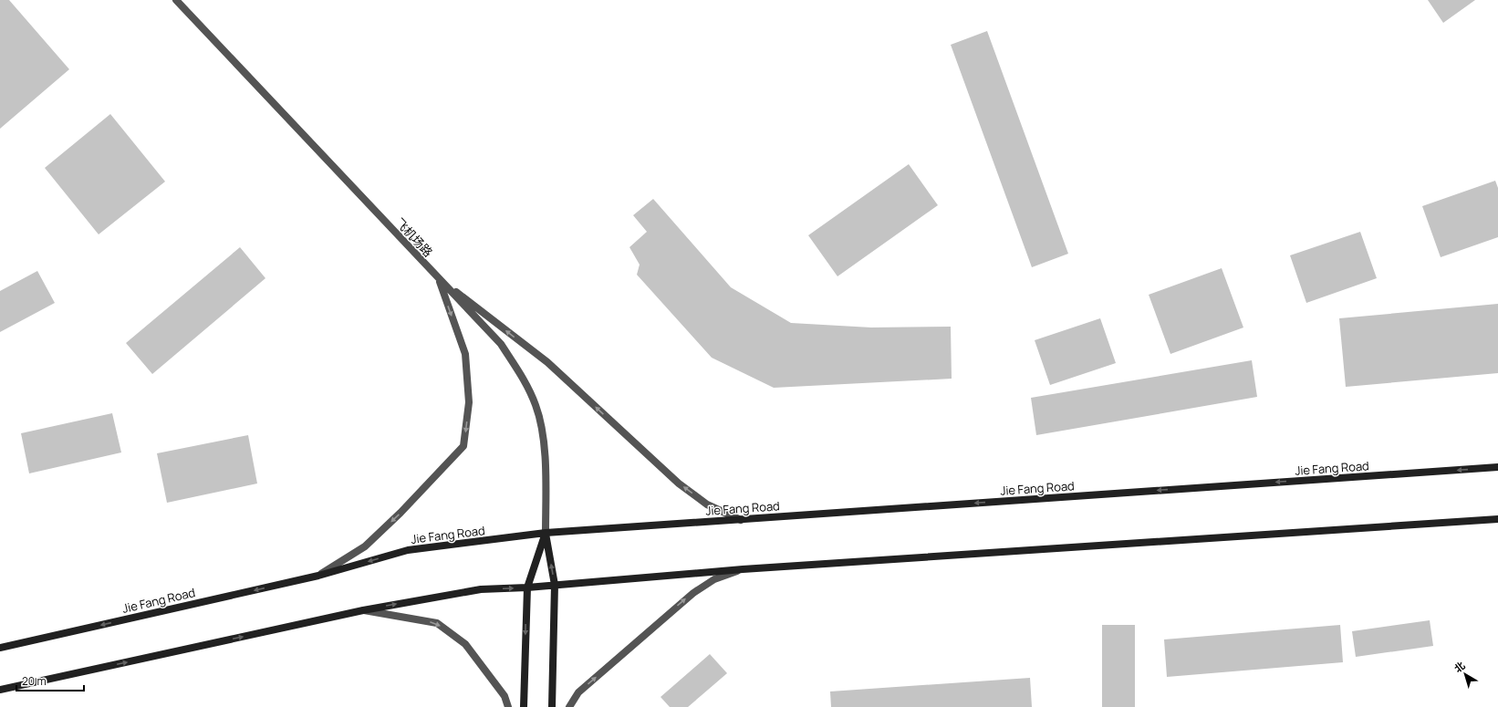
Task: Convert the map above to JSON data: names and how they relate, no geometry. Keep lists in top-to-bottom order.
{
  "streets": {
    "main road": ["Jie Fang Road"],
    "street": ["飞机场路"]
  },
  "crossings": [
    ["飞机场路", "Jie Fang Road"]
  ],
  "scale_bar": "20 m",
  "north": "top left"
}
